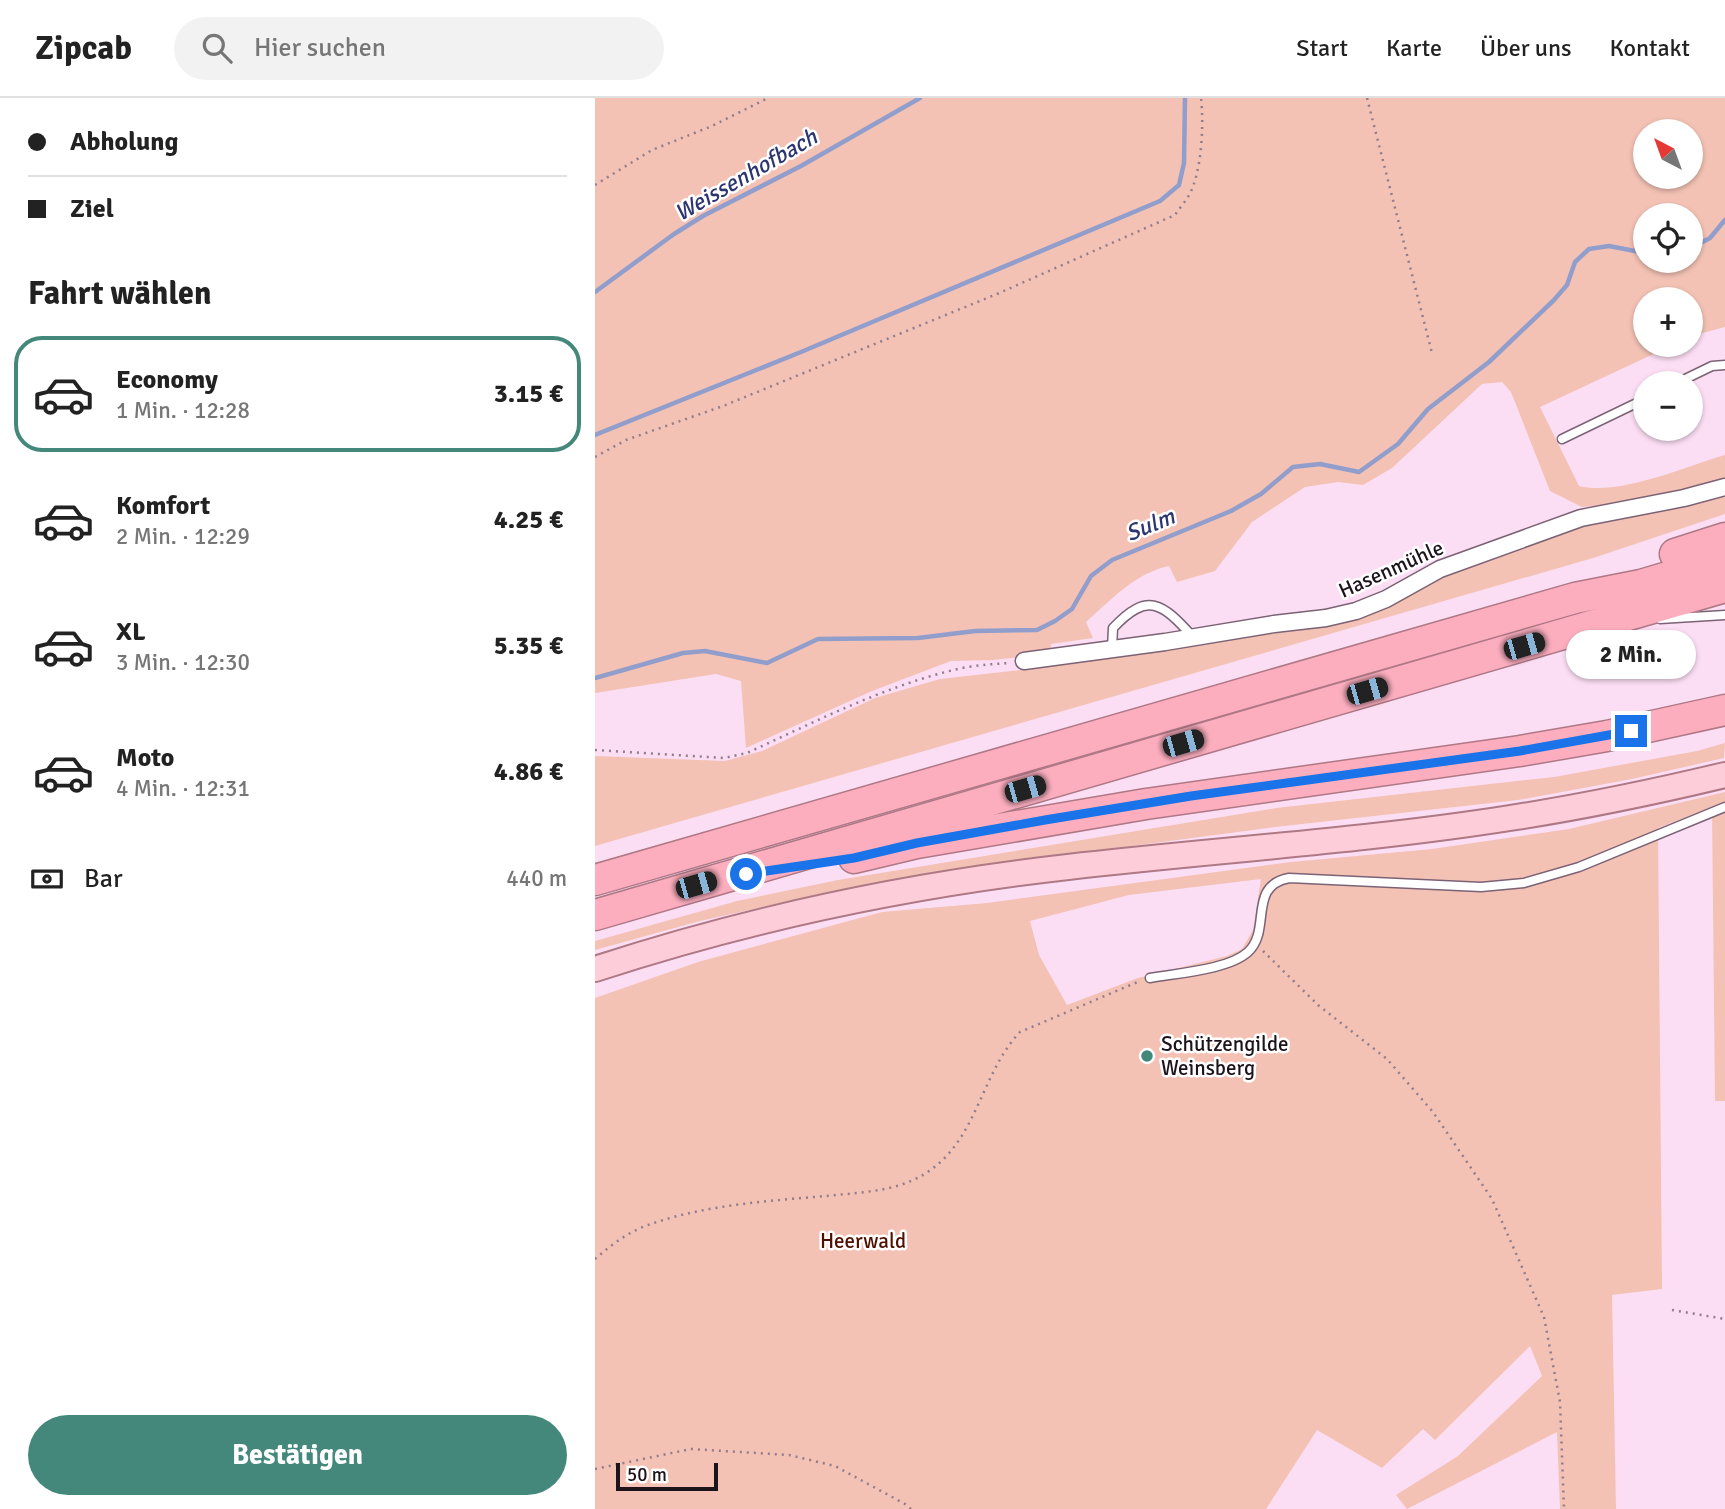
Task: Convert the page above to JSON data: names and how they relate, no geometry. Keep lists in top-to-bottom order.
{
  "streets": {
    "street": ["Hasenmühle"]
  },
  "water": ["Weissenhofbach", "Sulm"],
  "parks": ["Heerwald"],
  "places": ["Schützengilde Weinsberg"],
  "scale_bar": "50 m",
  "north": "top left",
  "page": {
    "header": "Zipcab",
    "search": "Hier suchen",
    "nav": [
      "Start",
      "Karte",
      "Über uns",
      "Kontakt"
    ],
    "banner": ["Abholung", "Ziel"],
    "map_buttons": ["+", "−"],
    "heading": "Fahrt wählen",
    "list": [
      {
        "name": "Economy",
        "note": "1 Min. · 12:28",
        "value": "3.15 €"
      },
      {
        "name": "Komfort",
        "note": "2 Min. · 12:29",
        "value": "4.25 €"
      },
      {
        "name": "XL",
        "note": "3 Min. · 12:30",
        "value": "5.35 €"
      },
      {
        "name": "Moto",
        "note": "4 Min. · 12:31",
        "value": "4.86 €"
      }
    ],
    "bubble": "2 Min.",
    "pay": ["Bar", "440 m"],
    "buttons": "Bestätigen",
    "scale": "50 m"
  }
}
